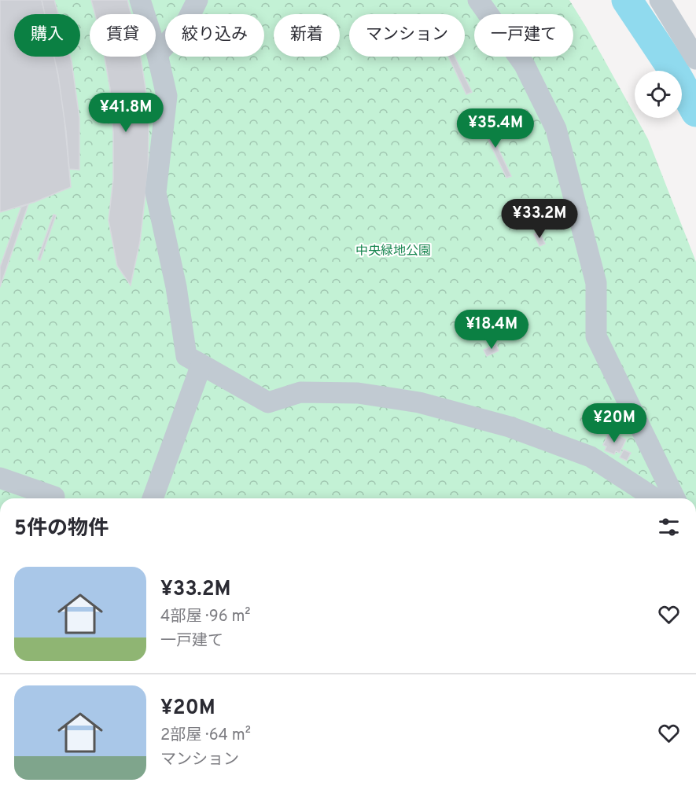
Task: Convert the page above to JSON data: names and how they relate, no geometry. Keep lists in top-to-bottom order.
{
  "parks": ["中央緑地公園"],
  "page": {
    "chip": [
      "購入",
      "賃貸",
      "絞り込み",
      "新着",
      "マンション",
      "一戸建て"
    ],
    "price": [
      "¥41.8M",
      "¥35.4M",
      "¥33.2M",
      "¥18.4M",
      "¥20M"
    ],
    "heading": "5件の物件",
    "list": [
      {
        "name": "¥33.2M",
        "note": "4部屋 · 96 m² · 一戸建て"
      },
      {
        "name": "¥20M",
        "note": "2部屋 · 64 m² · マンション"
      }
    ]
  }
}
